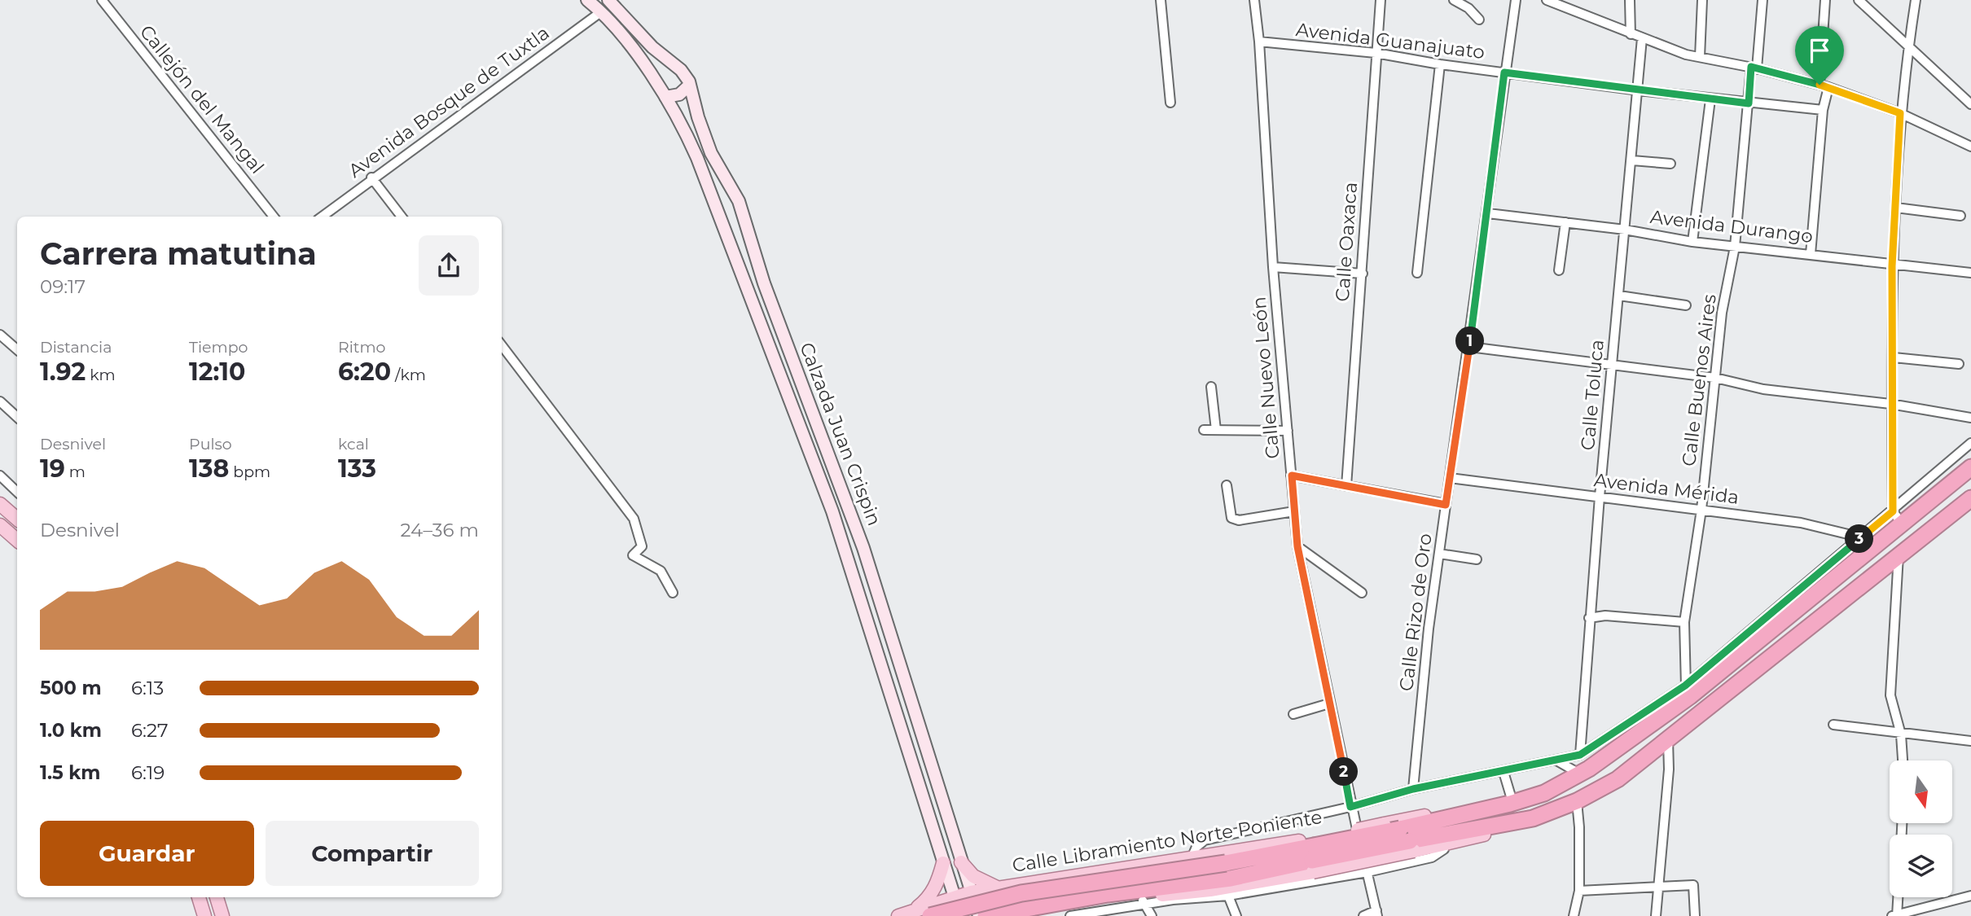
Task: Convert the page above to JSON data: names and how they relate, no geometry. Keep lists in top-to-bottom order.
{
  "streets": {
    "highway": ["Calle Libramiento Norte Poniente"],
    "main road": ["Calzada Juan Crispin"],
    "street": [
      "Avenida Guanajuato",
      "Callejón del Mangal",
      "Avenida Bosque de Tuxtla",
      "Avenida Durango",
      "Calle Oaxaca",
      "Calle Nuevo León",
      "Calle Buenos Aires",
      "Calle Toluca",
      "Avenida Mérida",
      "Calle Rizo de Oro"
    ]
  },
  "crossings": [
    ["Avenida Guanajuato", "Calle Oaxaca"],
    ["Avenida Guanajuato", "Calle Nuevo León"],
    ["Avenida Guanajuato", "Calle Buenos Aires"],
    ["Avenida Guanajuato", "Calle Toluca"],
    ["Avenida Guanajuato", "Calle Rizo de Oro"],
    ["Avenida Bosque de Tuxtla", "Calzada Juan Crispin"],
    ["Avenida Durango", "Calle Buenos Aires"],
    ["Avenida Durango", "Calle Toluca"],
    ["Avenida Durango", "Calle Rizo de Oro"],
    ["Calle Buenos Aires", "Avenida Mérida"],
    ["Calle Buenos Aires", "Calle Libramiento Norte Poniente"],
    ["Calle Toluca", "Avenida Mérida"],
    ["Calzada Juan Crispin", "Calle Libramiento Norte Poniente"],
    ["Avenida Mérida", "Calle Rizo de Oro"],
    ["Avenida Mérida", "Calle Libramiento Norte Poniente"]
  ],
  "north": "bottom",
  "page": {
    "heading": ["Carrera matutina", "09:17"],
    "stats": [
      ["Distancia", "1.92 km"],
      ["Tiempo", "12:10"],
      ["Ritmo", "6:20 /km"],
      ["Desnivel", "19 m"],
      ["Pulso", "138 bpm"],
      ["kcal", "133"]
    ],
    "pins": ["1", "3", "2"],
    "chart": ["Desnivel", "24–36 m"],
    "list": [
      {
        "name": "500 m",
        "note": "6:13"
      },
      {
        "name": "1.0 km",
        "note": "6:27"
      },
      {
        "name": "1.5 km",
        "note": "6:19"
      }
    ],
    "buttons": ["Guardar", "Compartir"]
  }
}
